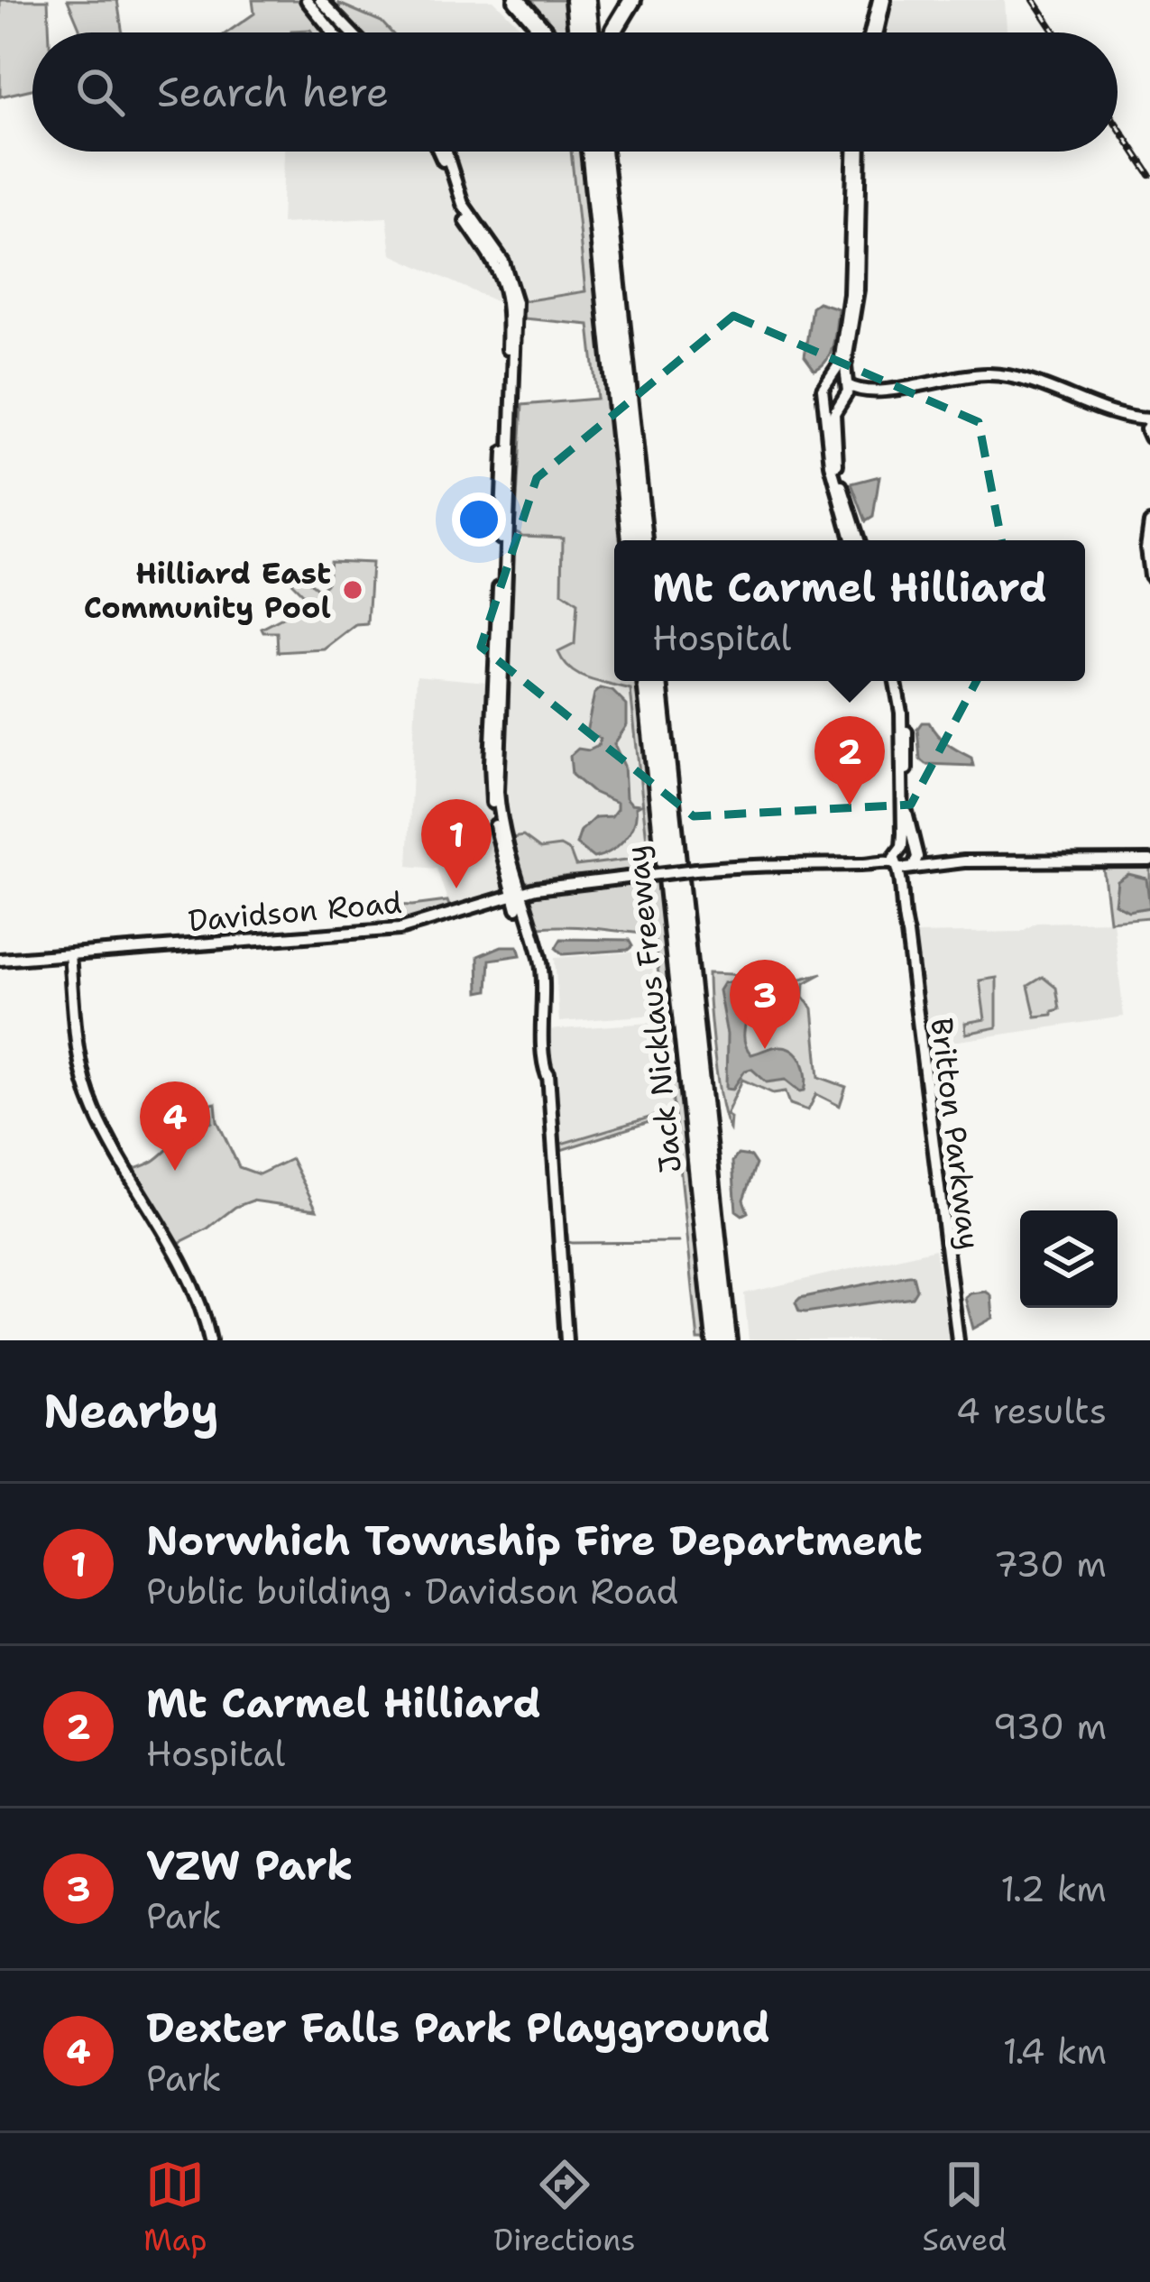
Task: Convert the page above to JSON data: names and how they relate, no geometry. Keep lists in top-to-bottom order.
{
  "streets": {
    "highway": ["Jack Nicklaus Freeway"],
    "main road": ["Davidson Road", "Britton Parkway"]
  },
  "crossings": [
    ["Davidson Road", "Britton Parkway"]
  ],
  "places": ["Hilliard East Community Pool"],
  "page": {
    "search": "Search here",
    "popup": ["Mt Carmel Hilliard", "Hospital"],
    "pins": [
      "2",
      "1",
      "3",
      "4"
    ],
    "heading": ["Nearby", "4 results"],
    "list": [
      {
        "mark": "1",
        "name": "Norwhich Township Fire Department",
        "note": "Public building · Davidson Road",
        "value": "730 m"
      },
      {
        "mark": "2",
        "name": "Mt Carmel Hilliard",
        "note": "Hospital",
        "value": "930 m"
      },
      {
        "mark": "3",
        "name": "VZW Park",
        "note": "Park",
        "value": "1.2 km"
      },
      {
        "mark": "4",
        "name": "Dexter Falls Park Playground",
        "note": "Park",
        "value": "1.4 km"
      }
    ],
    "nav": ["Map", "Directions", "Saved"]
  }
}
